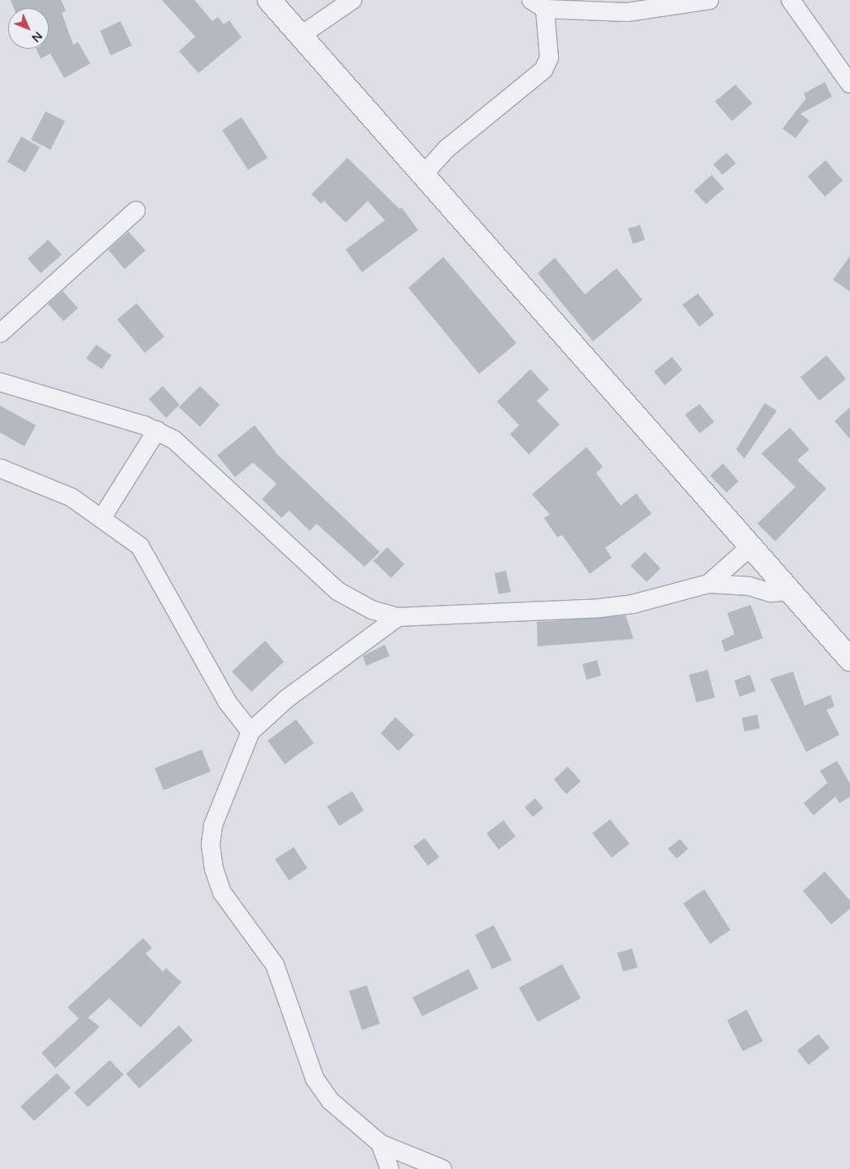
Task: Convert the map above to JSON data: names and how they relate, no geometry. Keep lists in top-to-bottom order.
{
  "north": "bottom right"
}
